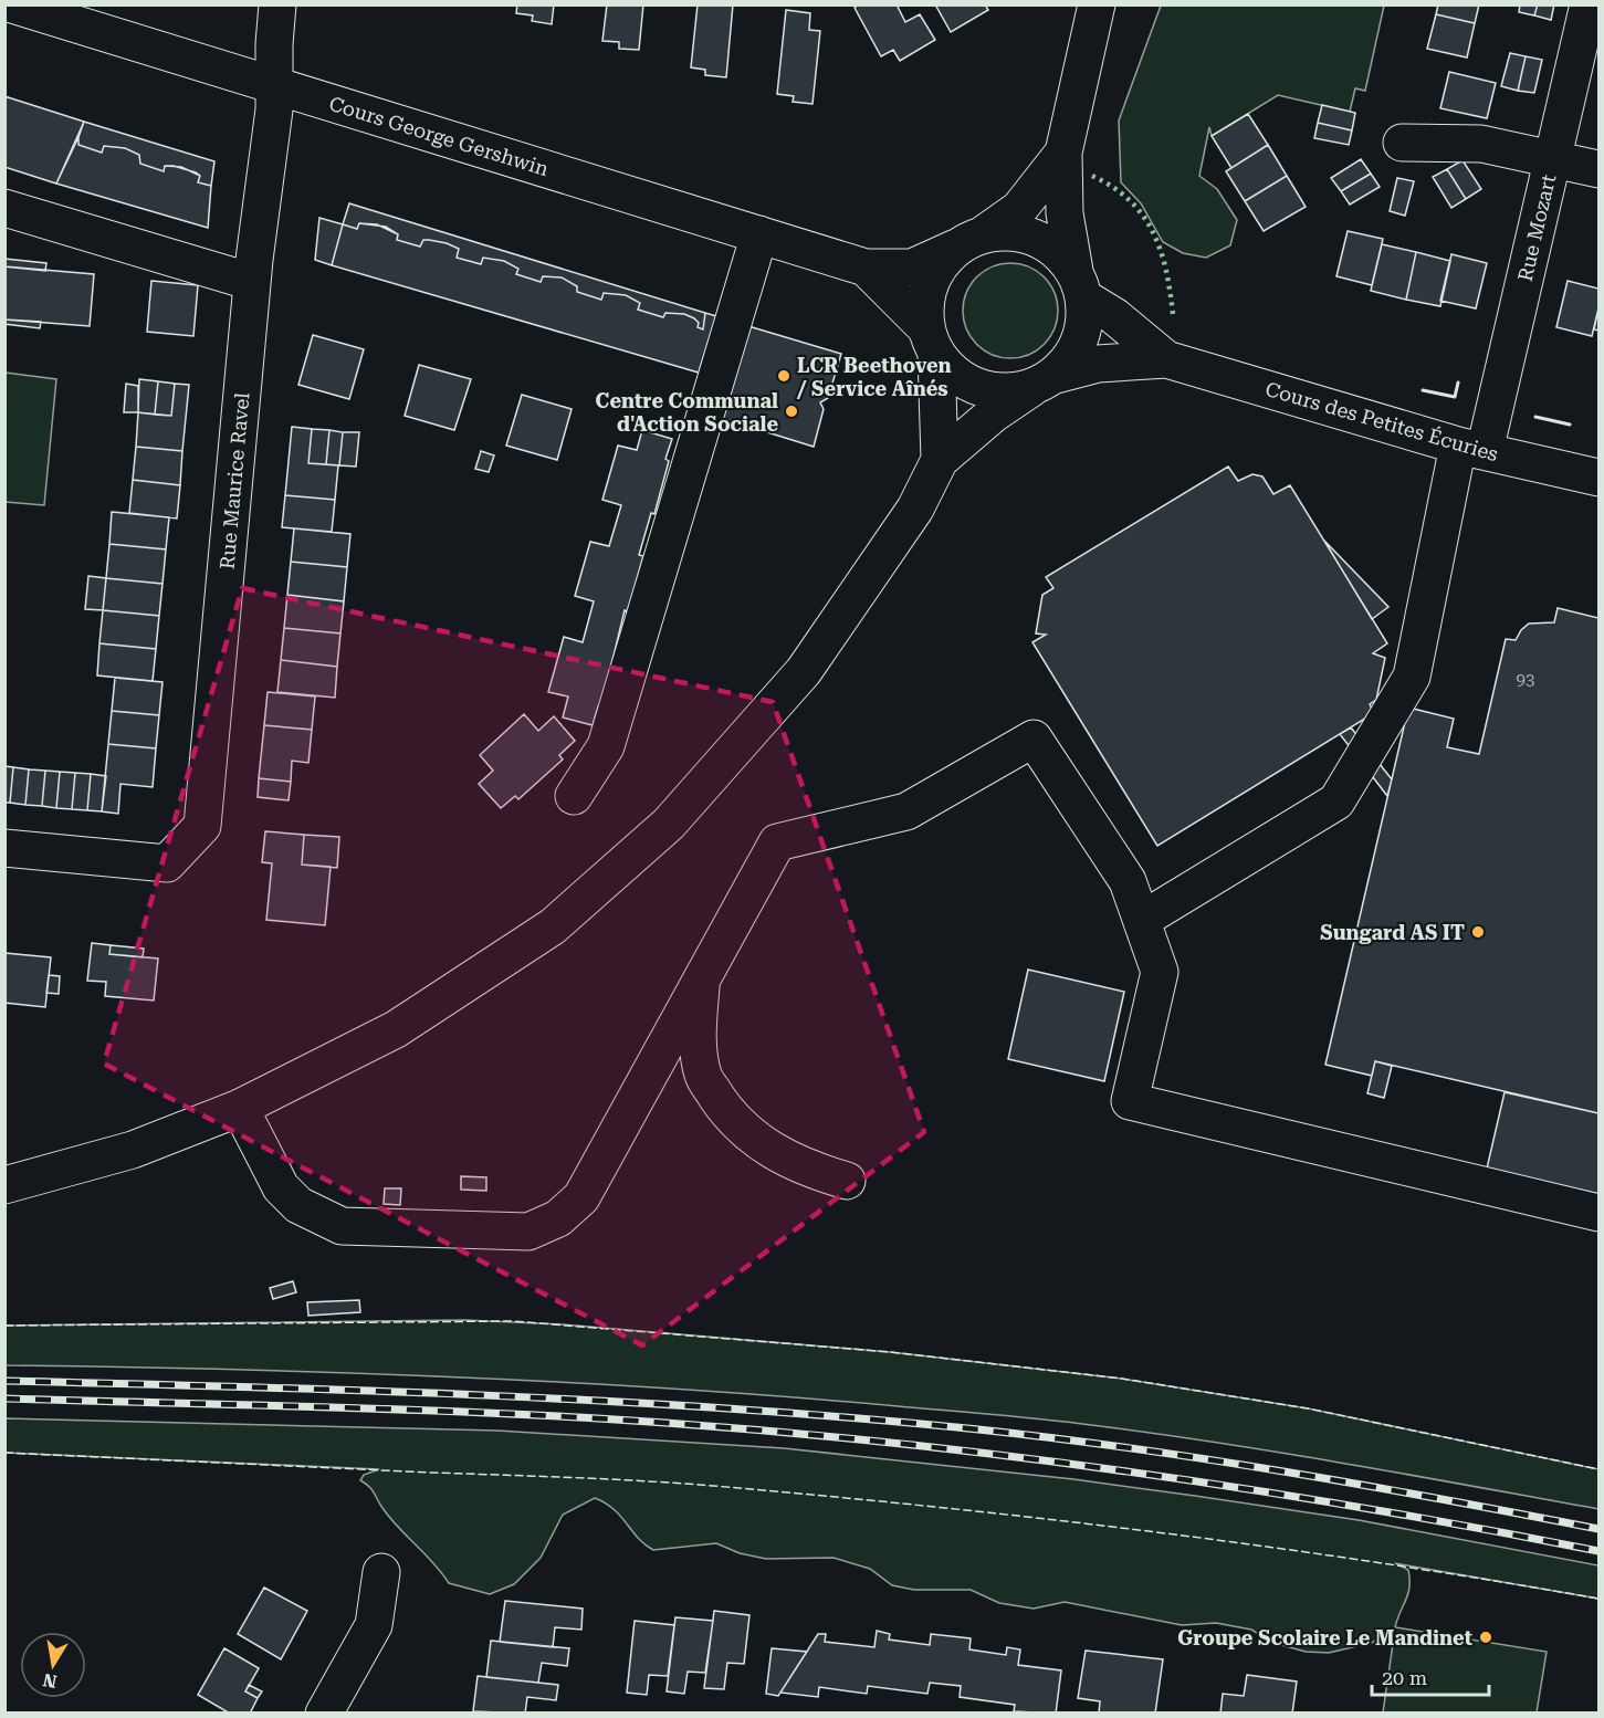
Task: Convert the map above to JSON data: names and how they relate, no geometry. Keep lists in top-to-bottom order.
{
  "streets": {
    "street": [
      "Cours George Gershwin",
      "Rue Mozart",
      "Cours des Petites Écuries",
      "Rue Maurice Ravel"
    ]
  },
  "crossings": [
    ["Cours George Gershwin", "Cours des Petites Écuries"],
    ["Cours George Gershwin", "Rue Maurice Ravel"],
    ["Rue Mozart", "Cours des Petites Écuries"]
  ],
  "places": [
    "LCR Beethoven / Service Aînés",
    "Centre Communal d'Action Sociale",
    "Sungard AS IT",
    "Groupe Scolaire Le Mandinet"
  ],
  "house_numbers": ["93"],
  "scale_bar": "20 m",
  "north": "bottom"
}
